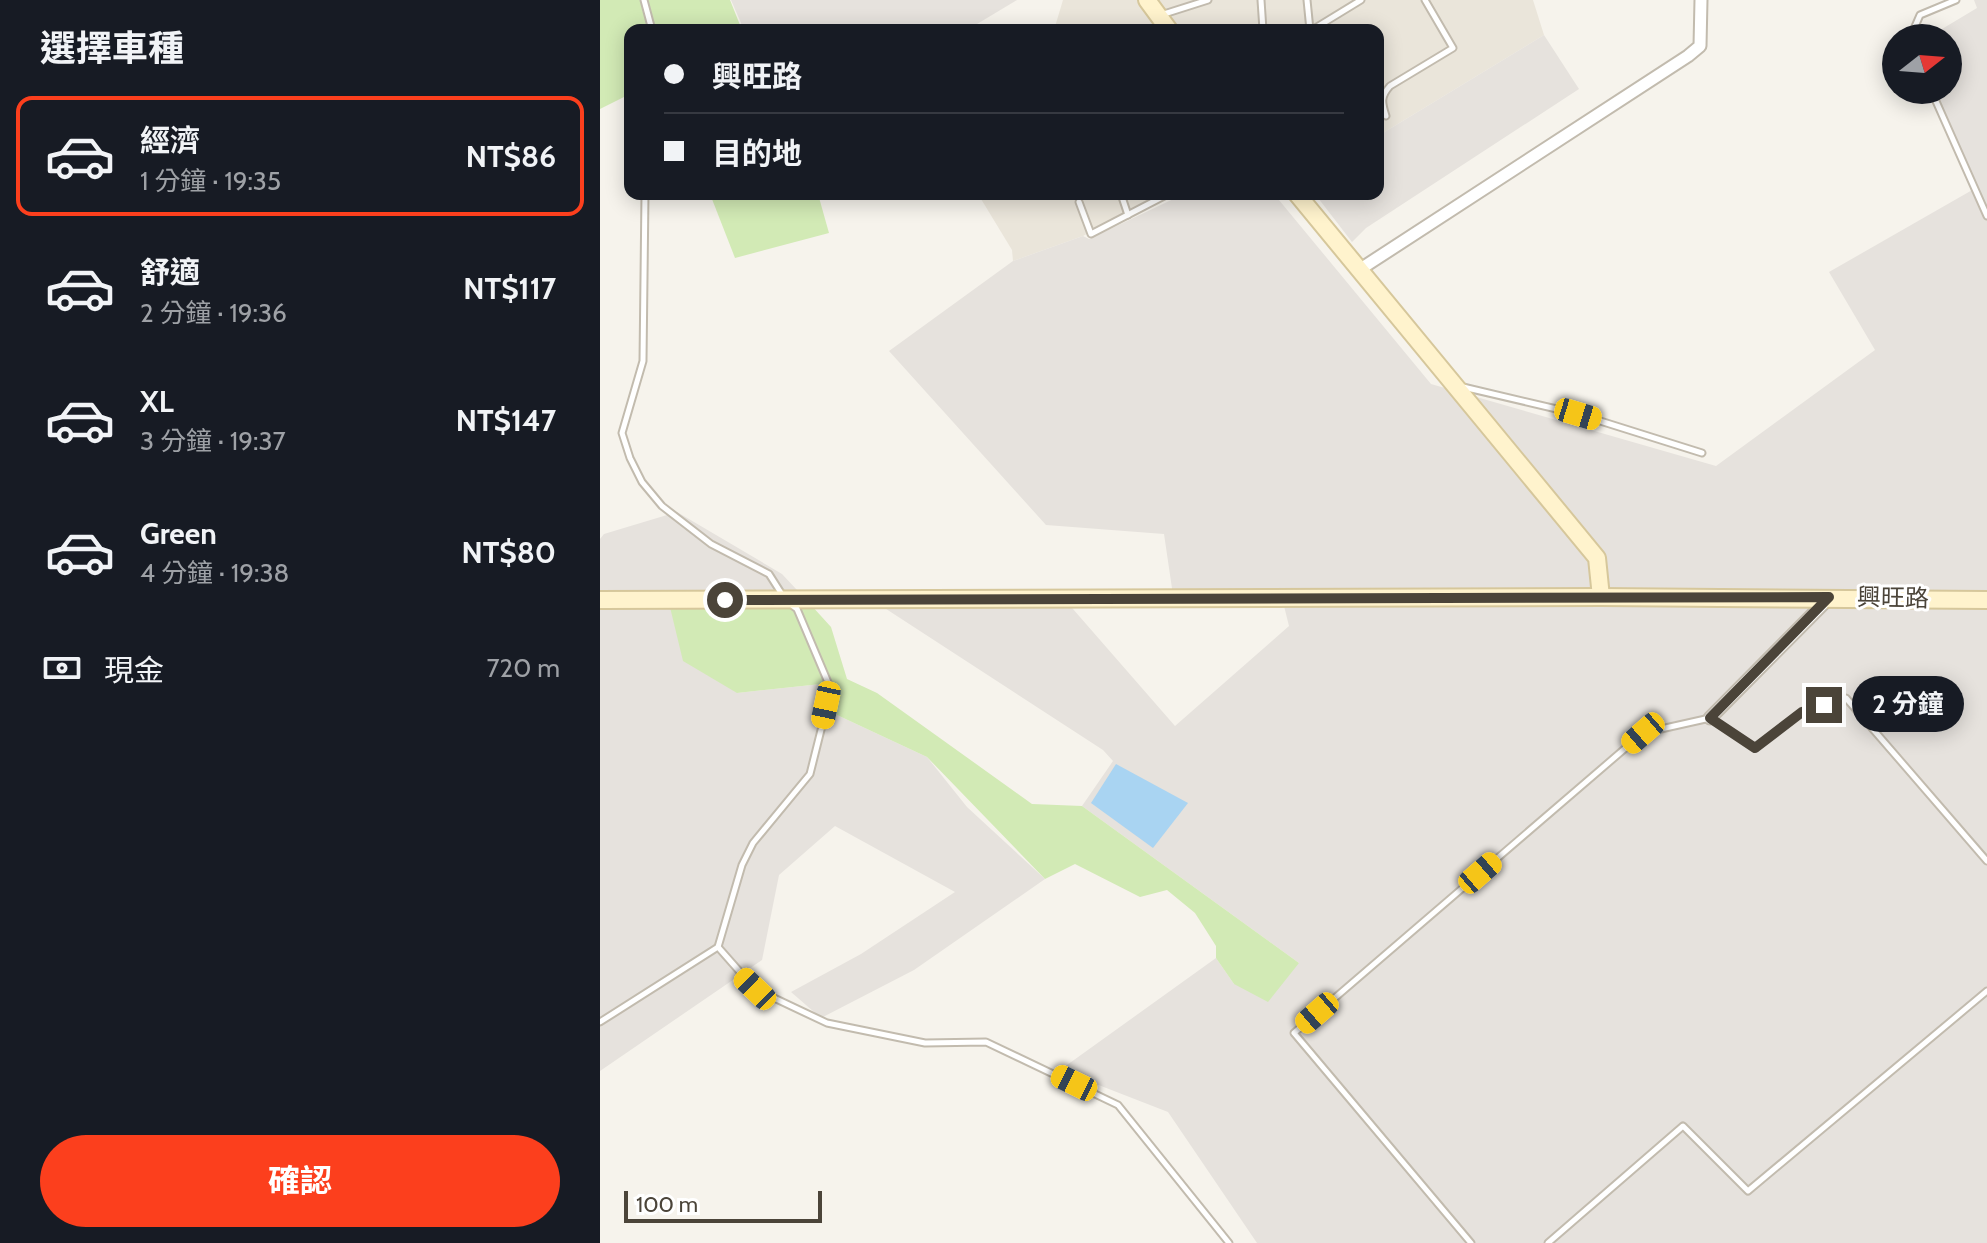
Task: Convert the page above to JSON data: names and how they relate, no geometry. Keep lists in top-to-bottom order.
{
  "streets": {
    "street": ["興旺路"]
  },
  "scale_bar": "100 m",
  "north": "right",
  "page": {
    "heading": "選擇車種",
    "banner": ["興旺路", "目的地"],
    "list": [
      {
        "name": "經濟",
        "note": "1 分鐘 · 19:35",
        "value": "NT$86"
      },
      {
        "name": "舒適",
        "note": "2 分鐘 · 19:36",
        "value": "NT$117"
      },
      {
        "name": "XL",
        "note": "3 分鐘 · 19:37",
        "value": "NT$147"
      },
      {
        "name": "Green",
        "note": "4 分鐘 · 19:38",
        "value": "NT$80"
      }
    ],
    "pay": ["現金", "720 m"],
    "bubble": "2 分鐘",
    "buttons": "確認",
    "scale": "100 m"
  }
}
